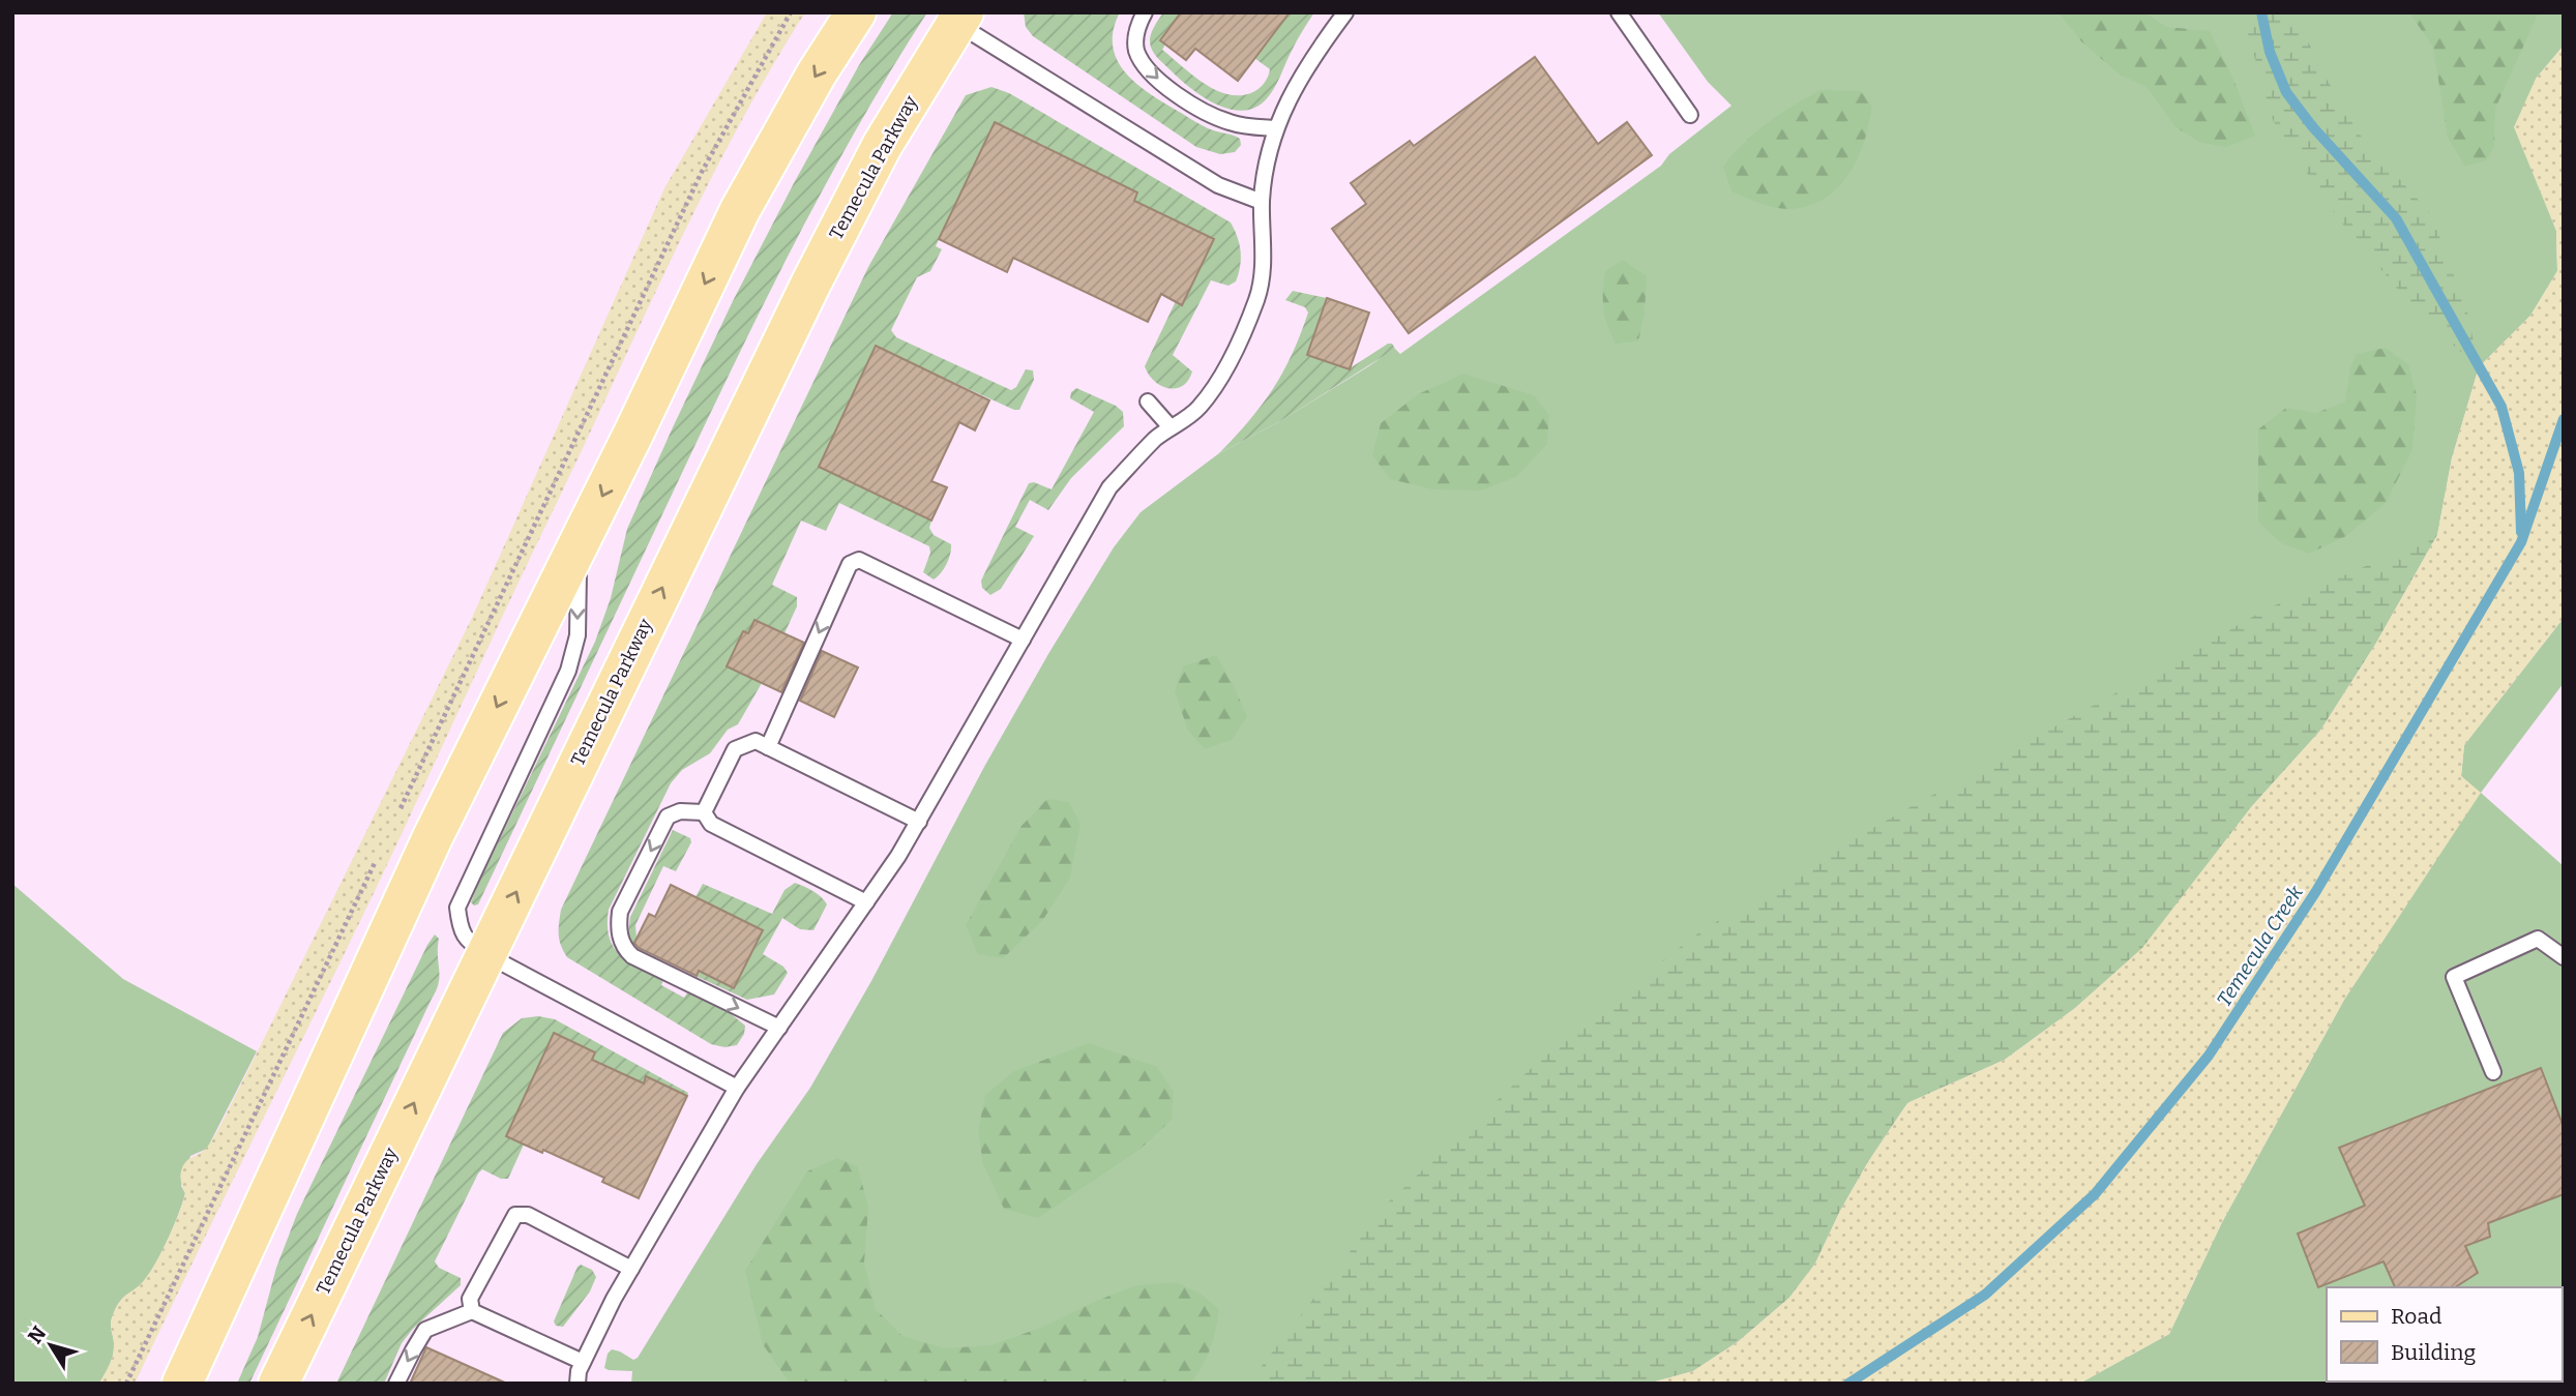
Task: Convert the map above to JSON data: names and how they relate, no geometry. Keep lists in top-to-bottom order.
{
  "streets": {
    "main road": ["Temecula Parkway"]
  },
  "water": ["Temecula Creek"],
  "legend": ["Road", "Building"],
  "north": "top left"
}
